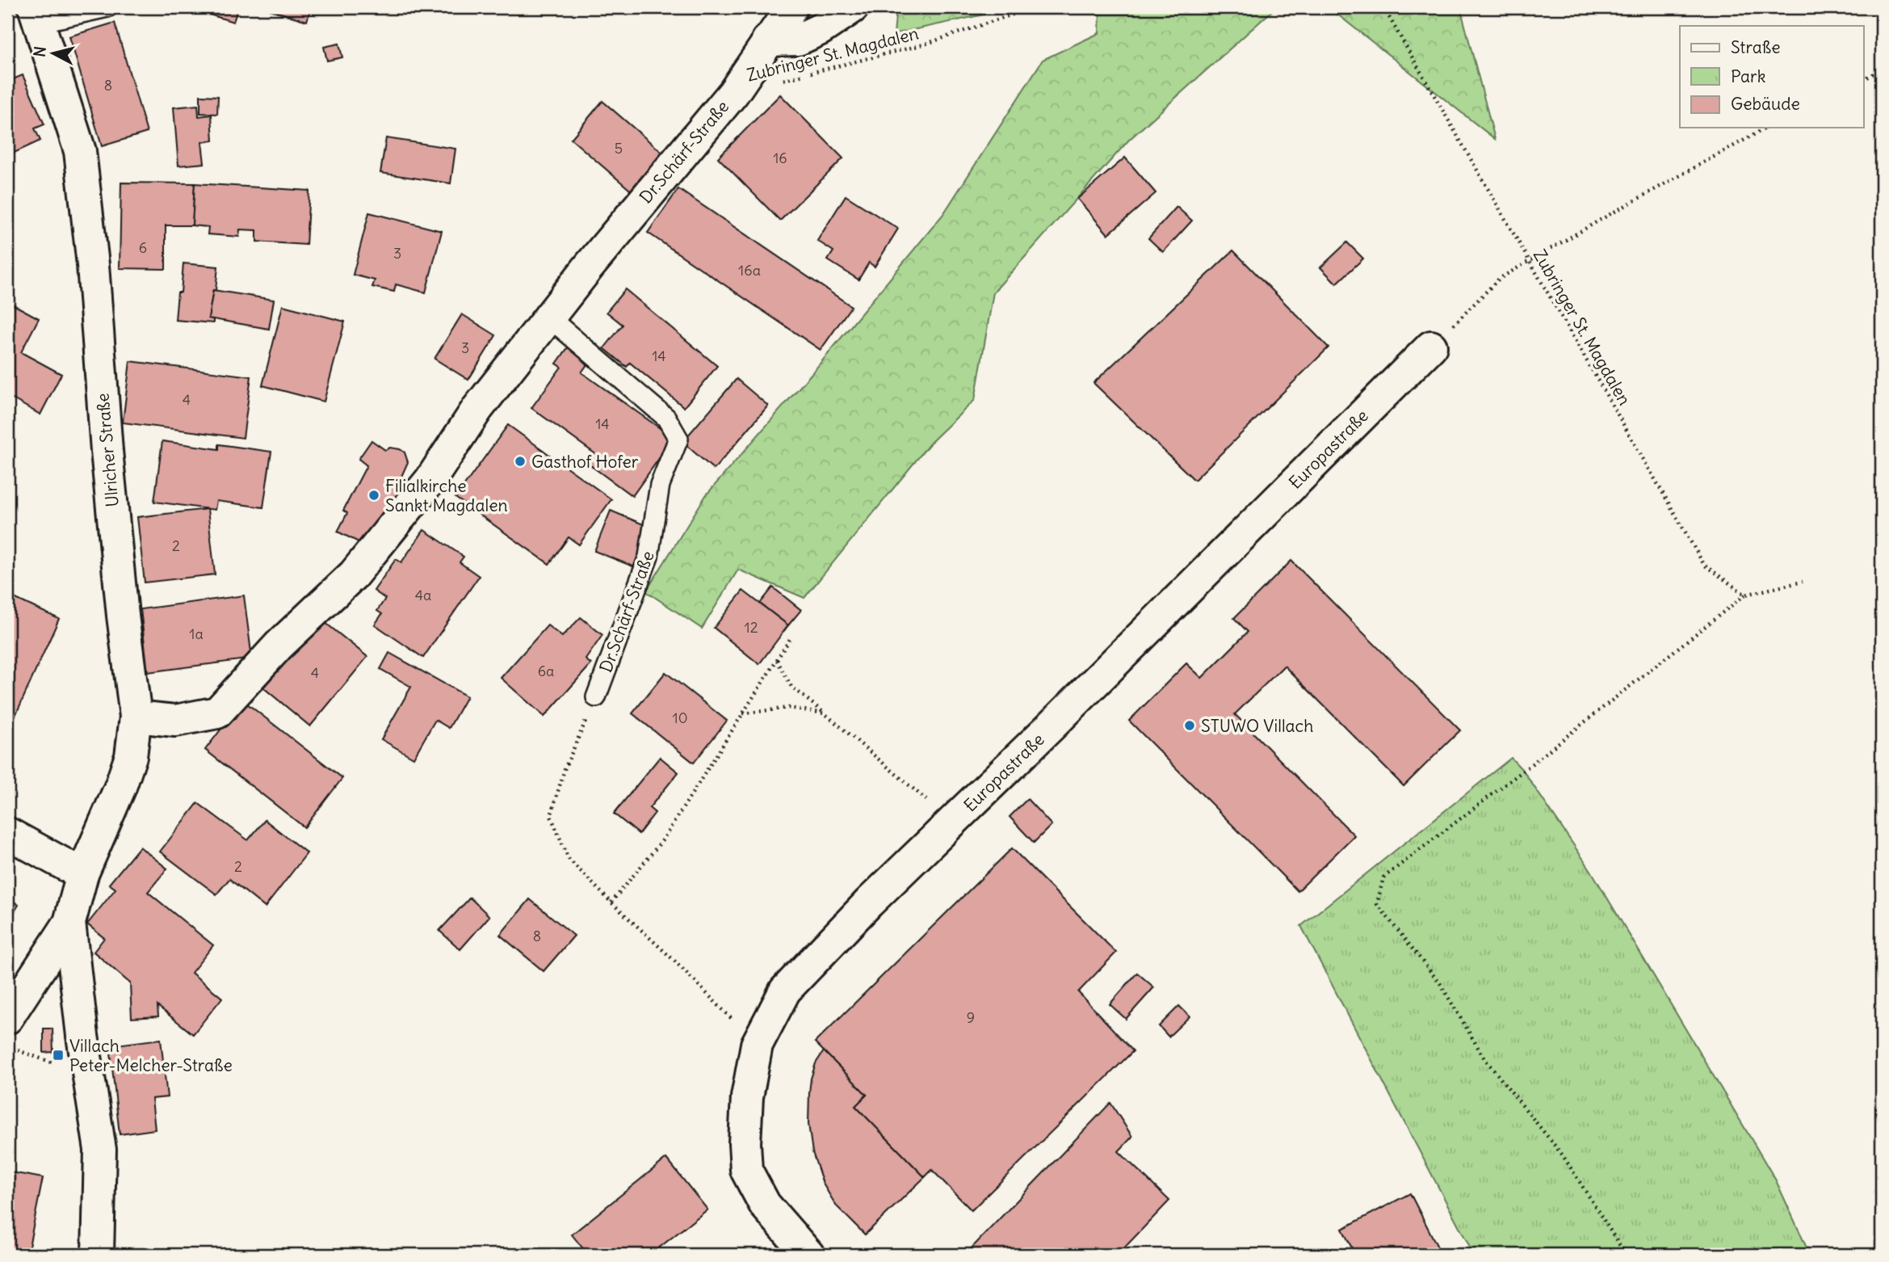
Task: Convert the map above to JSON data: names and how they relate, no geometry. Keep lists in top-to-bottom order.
{
  "streets": {
    "street": ["Dr.Schärf-Straße", "Europastraße", "Ulricher Straße"],
    "path": ["Zubringer St. Magdalen"]
  },
  "crossings": [
    ["Zubringer St. Magdalen", "Dr.Schärf-Straße"],
    ["Dr.Schärf-Straße", "Ulricher Straße"]
  ],
  "places": {
    "other": ["Gasthof Hofer", "Filialkirche Sankt Magdalen", "STUWO Villach"],
    "transit": ["Villach Peter-Melcher-Straße"]
  },
  "house_numbers": [
    "8",
    "5",
    "16",
    "6",
    "3",
    "16a",
    "3",
    "14",
    "4",
    "14",
    "2",
    "4a",
    "12",
    "1a",
    "6a",
    "4",
    "10",
    "2",
    "8",
    "9"
  ],
  "legend": ["Straße", "Park", "Gebäude"],
  "north": "left"
}
